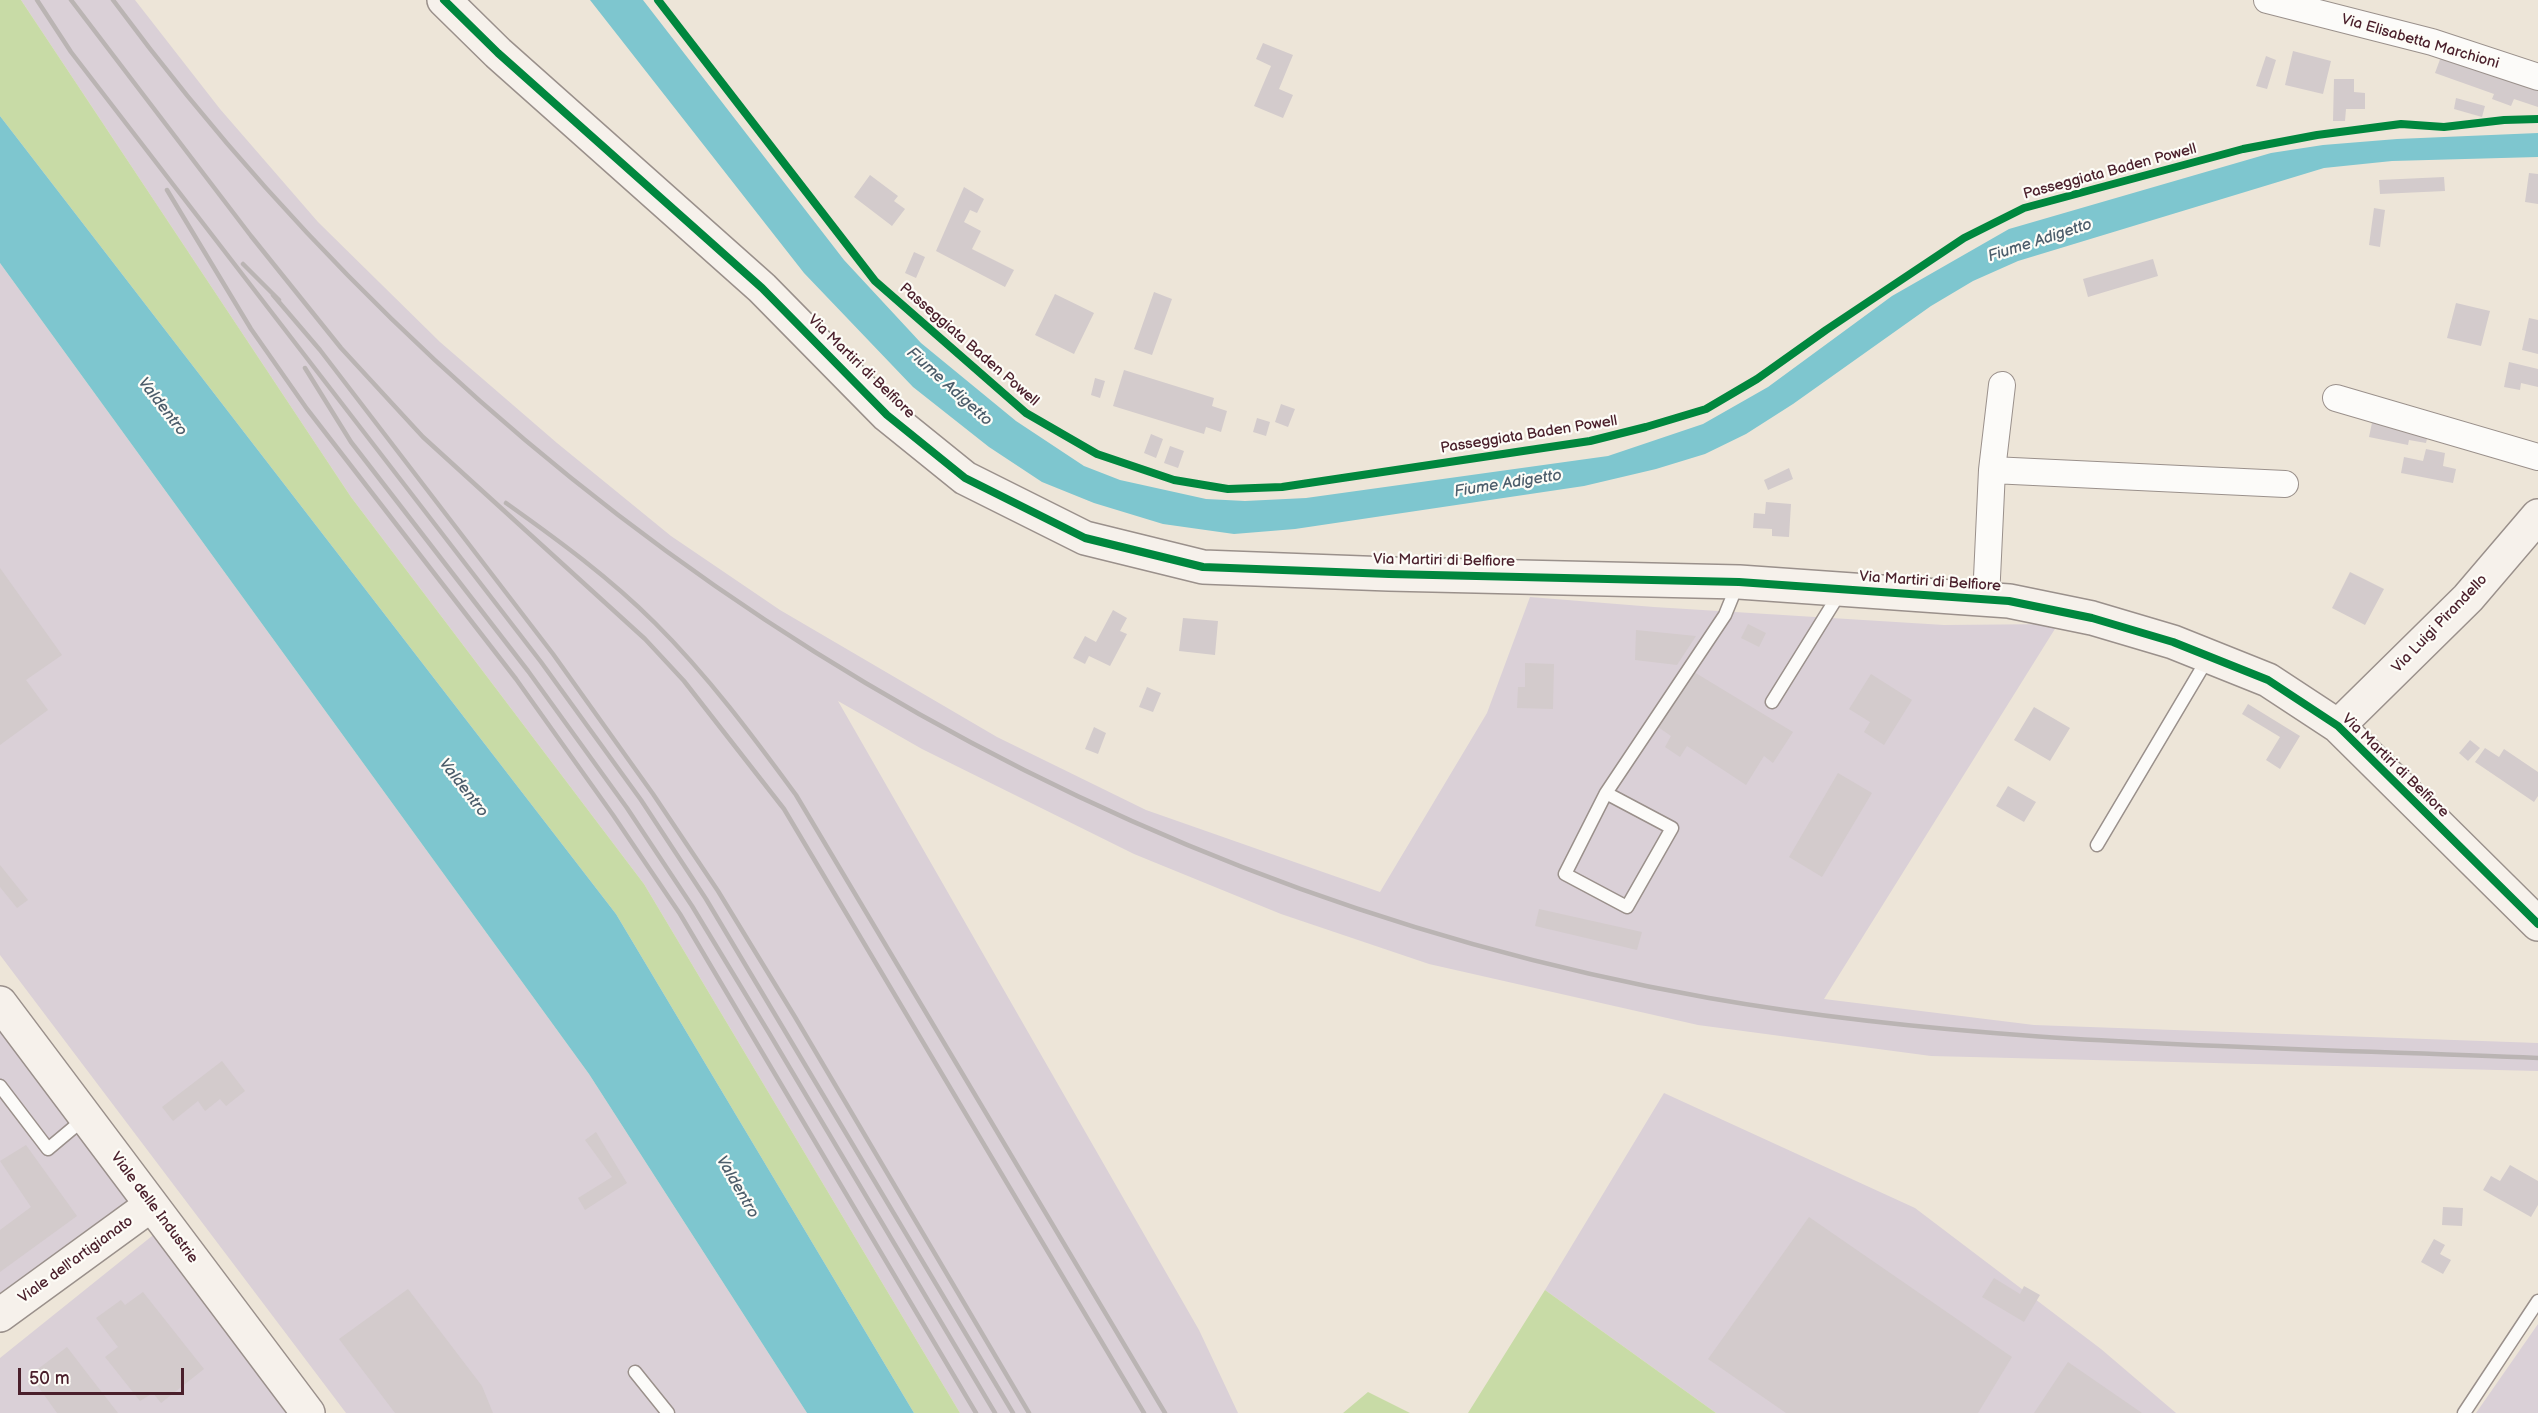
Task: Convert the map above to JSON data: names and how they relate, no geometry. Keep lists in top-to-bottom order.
{
  "streets": {
    "street": [
      "Via Elisabetta Marchioni",
      "Via Martiri di Belfiore",
      "Via Luigi Pirandello",
      "Viale delle Industrie",
      "Viale dell'artigianato"
    ],
    "cycle path": ["Passeggiata Baden Powell"]
  },
  "crossings": [
    ["Via Martiri di Belfiore", "Via Luigi Pirandello"],
    ["Viale delle Industrie", "Viale dell'artigianato"]
  ],
  "water": ["Fiume Adigetto", "Valdentro"],
  "scale_bar": "50 m"
}
